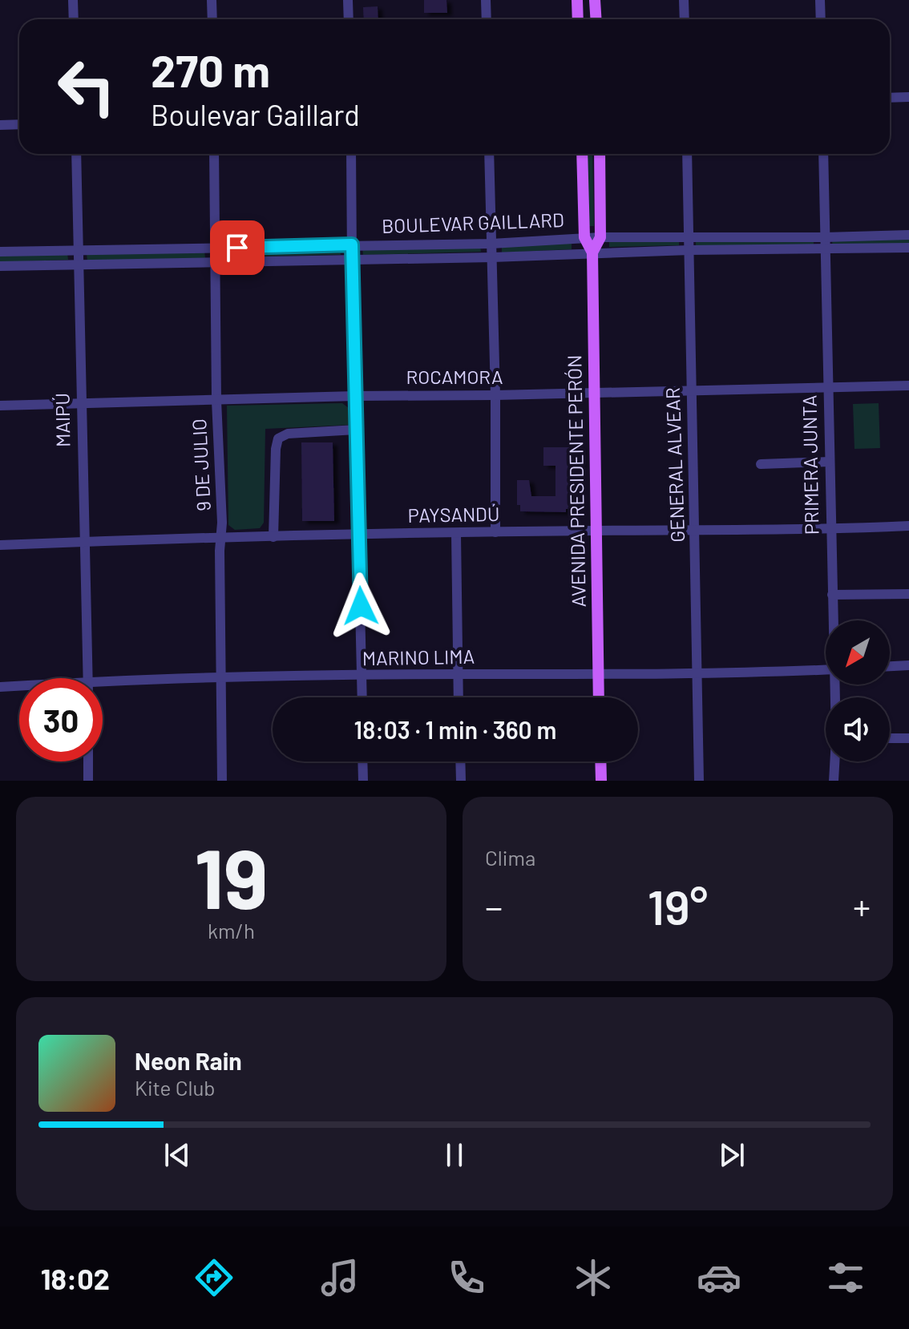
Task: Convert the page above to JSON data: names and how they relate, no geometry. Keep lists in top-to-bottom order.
{
  "streets": {
    "main road": ["AVENIDA PRESIDENTE PERÓN"],
    "street": [
      "BOULEVAR GAILLARD",
      "ROCAMORA",
      "MAIPÚ",
      "9 DE JULIO",
      "GENERAL ALVEAR",
      "PRIMERA JUNTA",
      "PAYSANDÚ",
      "MARINO LIMA"
    ]
  },
  "crossings": [
    ["BOULEVAR GAILLARD", "MAIPÚ"],
    ["BOULEVAR GAILLARD", "9 DE JULIO"],
    ["BOULEVAR GAILLARD", "GENERAL ALVEAR"],
    ["BOULEVAR GAILLARD", "PRIMERA JUNTA"],
    ["BOULEVAR GAILLARD", "AVENIDA PRESIDENTE PERÓN"],
    ["ROCAMORA", "MAIPÚ"],
    ["ROCAMORA", "9 DE JULIO"],
    ["ROCAMORA", "GENERAL ALVEAR"],
    ["ROCAMORA", "PRIMERA JUNTA"],
    ["ROCAMORA", "AVENIDA PRESIDENTE PERÓN"],
    ["MAIPÚ", "PAYSANDÚ"],
    ["9 DE JULIO", "PAYSANDÚ"],
    ["9 DE JULIO", "MARINO LIMA"],
    ["GENERAL ALVEAR", "PAYSANDÚ"],
    ["GENERAL ALVEAR", "MARINO LIMA"],
    ["PRIMERA JUNTA", "PAYSANDÚ"],
    ["AVENIDA PRESIDENTE PERÓN", "PAYSANDÚ"],
    ["AVENIDA PRESIDENTE PERÓN", "MARINO LIMA"]
  ],
  "north": "bottom left",
  "page": {
    "turn": ["270 m", "Boulevar Gaillard"],
    "limit": "30",
    "trip": "18:03 · 1 min · 360 m",
    "tile": [
      ["19", "km/h"],
      "Clima"
    ],
    "heat": ["−", "19°", "+"],
    "song": ["Neon Rain", "Kite Club"],
    "tabs": "18:02"
  }
}
